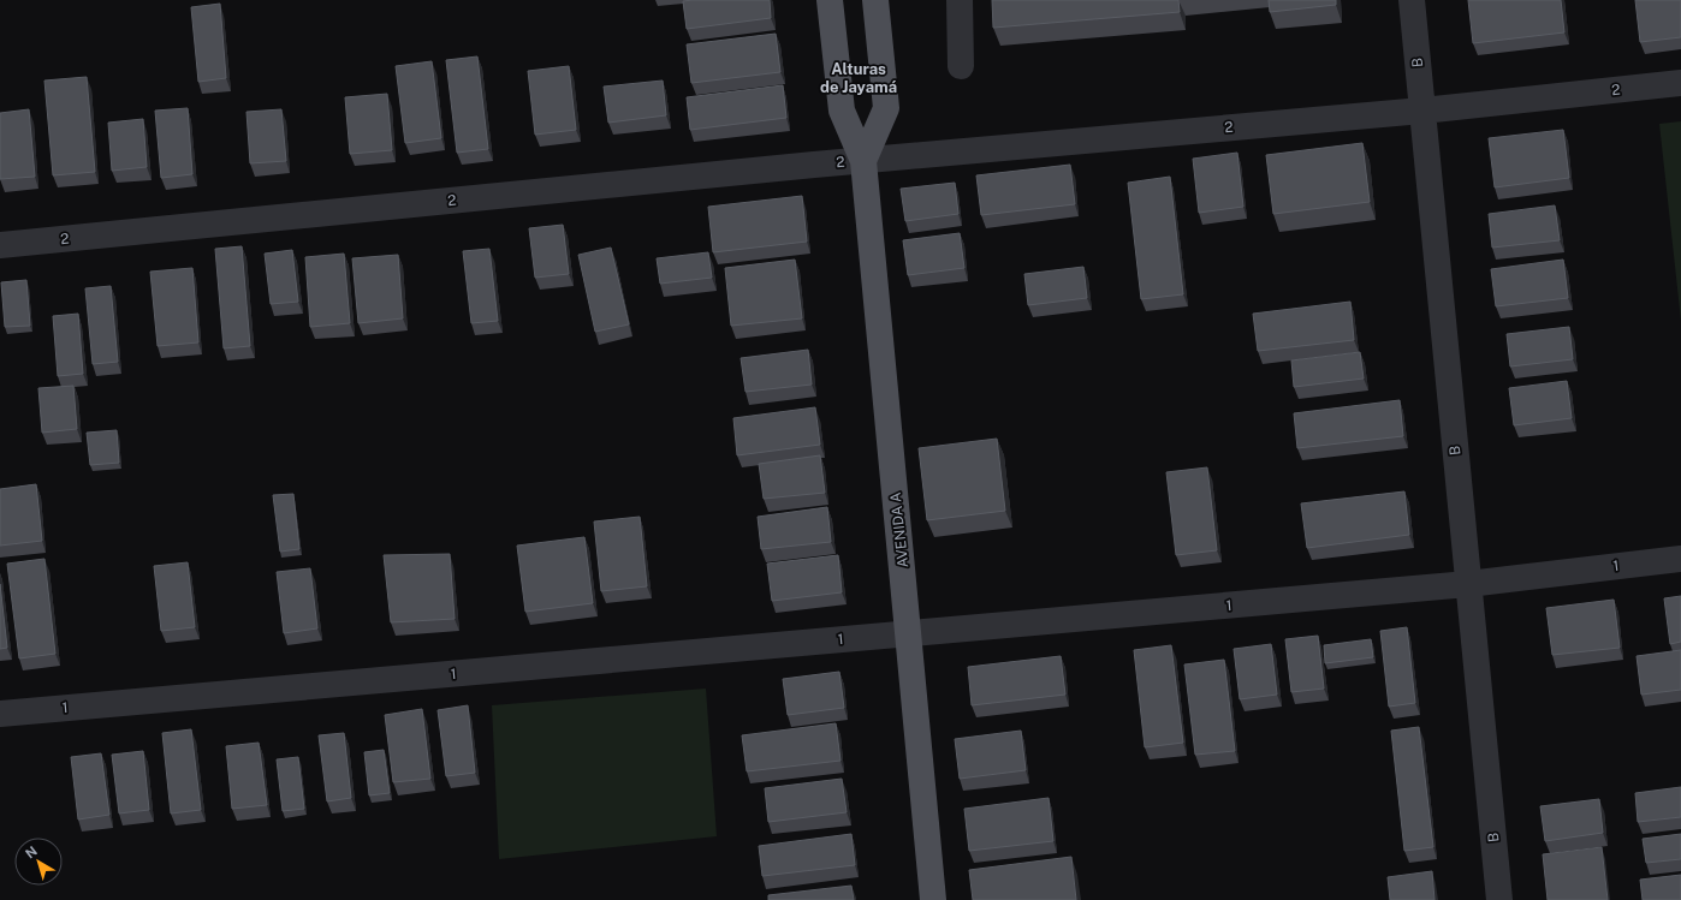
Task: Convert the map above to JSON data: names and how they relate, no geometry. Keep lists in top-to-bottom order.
{
  "streets": {
    "main road": ["AVENIDA A"],
    "street": ["B", "2", "1"]
  },
  "crossings": [
    ["B", "2"],
    ["B", "1"],
    ["2", "AVENIDA A"],
    ["AVENIDA A", "1"]
  ],
  "districts": ["Alturas de Jayamá"],
  "north": "top left"
}
